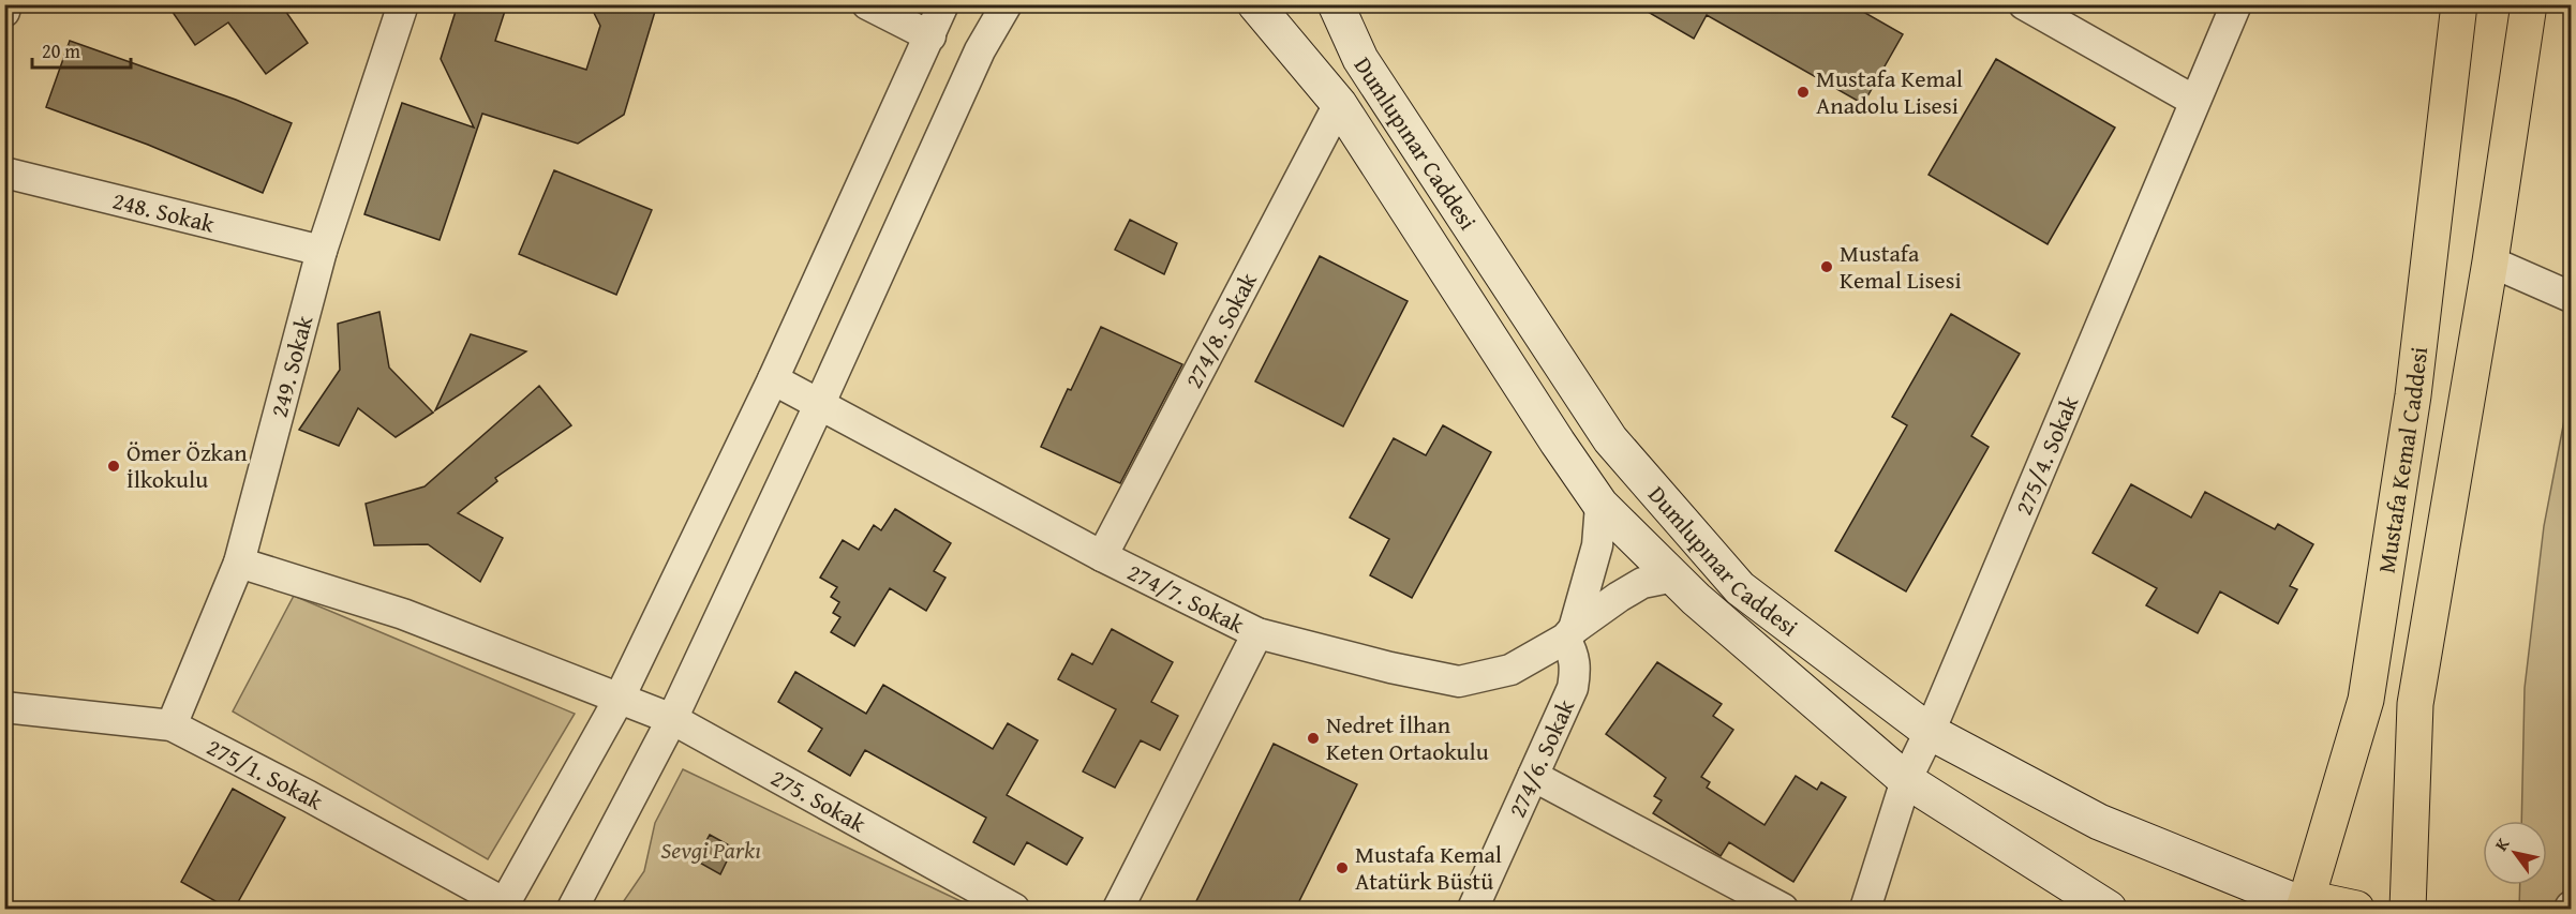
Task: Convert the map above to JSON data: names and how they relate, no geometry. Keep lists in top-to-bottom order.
{
  "streets": {
    "main road": ["Dumlupınar Caddesi", "Mustafa Kemal Caddesi"],
    "street": [
      "248. Sokak",
      "274/8. Sokak",
      "249. Sokak",
      "275/4. Sokak",
      "274/7. Sokak",
      "274/6. Sokak",
      "275/1. Sokak",
      "275. Sokak"
    ]
  },
  "crossings": [
    ["Dumlupınar Caddesi", "274/8. Sokak"],
    ["Dumlupınar Caddesi", "275/4. Sokak"],
    ["Dumlupınar Caddesi", "Mustafa Kemal Caddesi"],
    ["Dumlupınar Caddesi", "274/7. Sokak"],
    ["248. Sokak", "249. Sokak"],
    ["274/8. Sokak", "274/7. Sokak"],
    ["249. Sokak", "275/1. Sokak"],
    ["249. Sokak", "275. Sokak"],
    ["274/7. Sokak", "274/6. Sokak"]
  ],
  "parks": ["Sevgi Parkı"],
  "places": [
    "Mustafa Kemal Anadolu Lisesi",
    "Mustafa Kemal Lisesi",
    "Ömer Özkan İlkokulu",
    "Nedret İlhan Keten Ortaokulu",
    "Mustafa Kemal Atatürk Büstü"
  ],
  "scale_bar": "20 m",
  "north": "top left"
}
